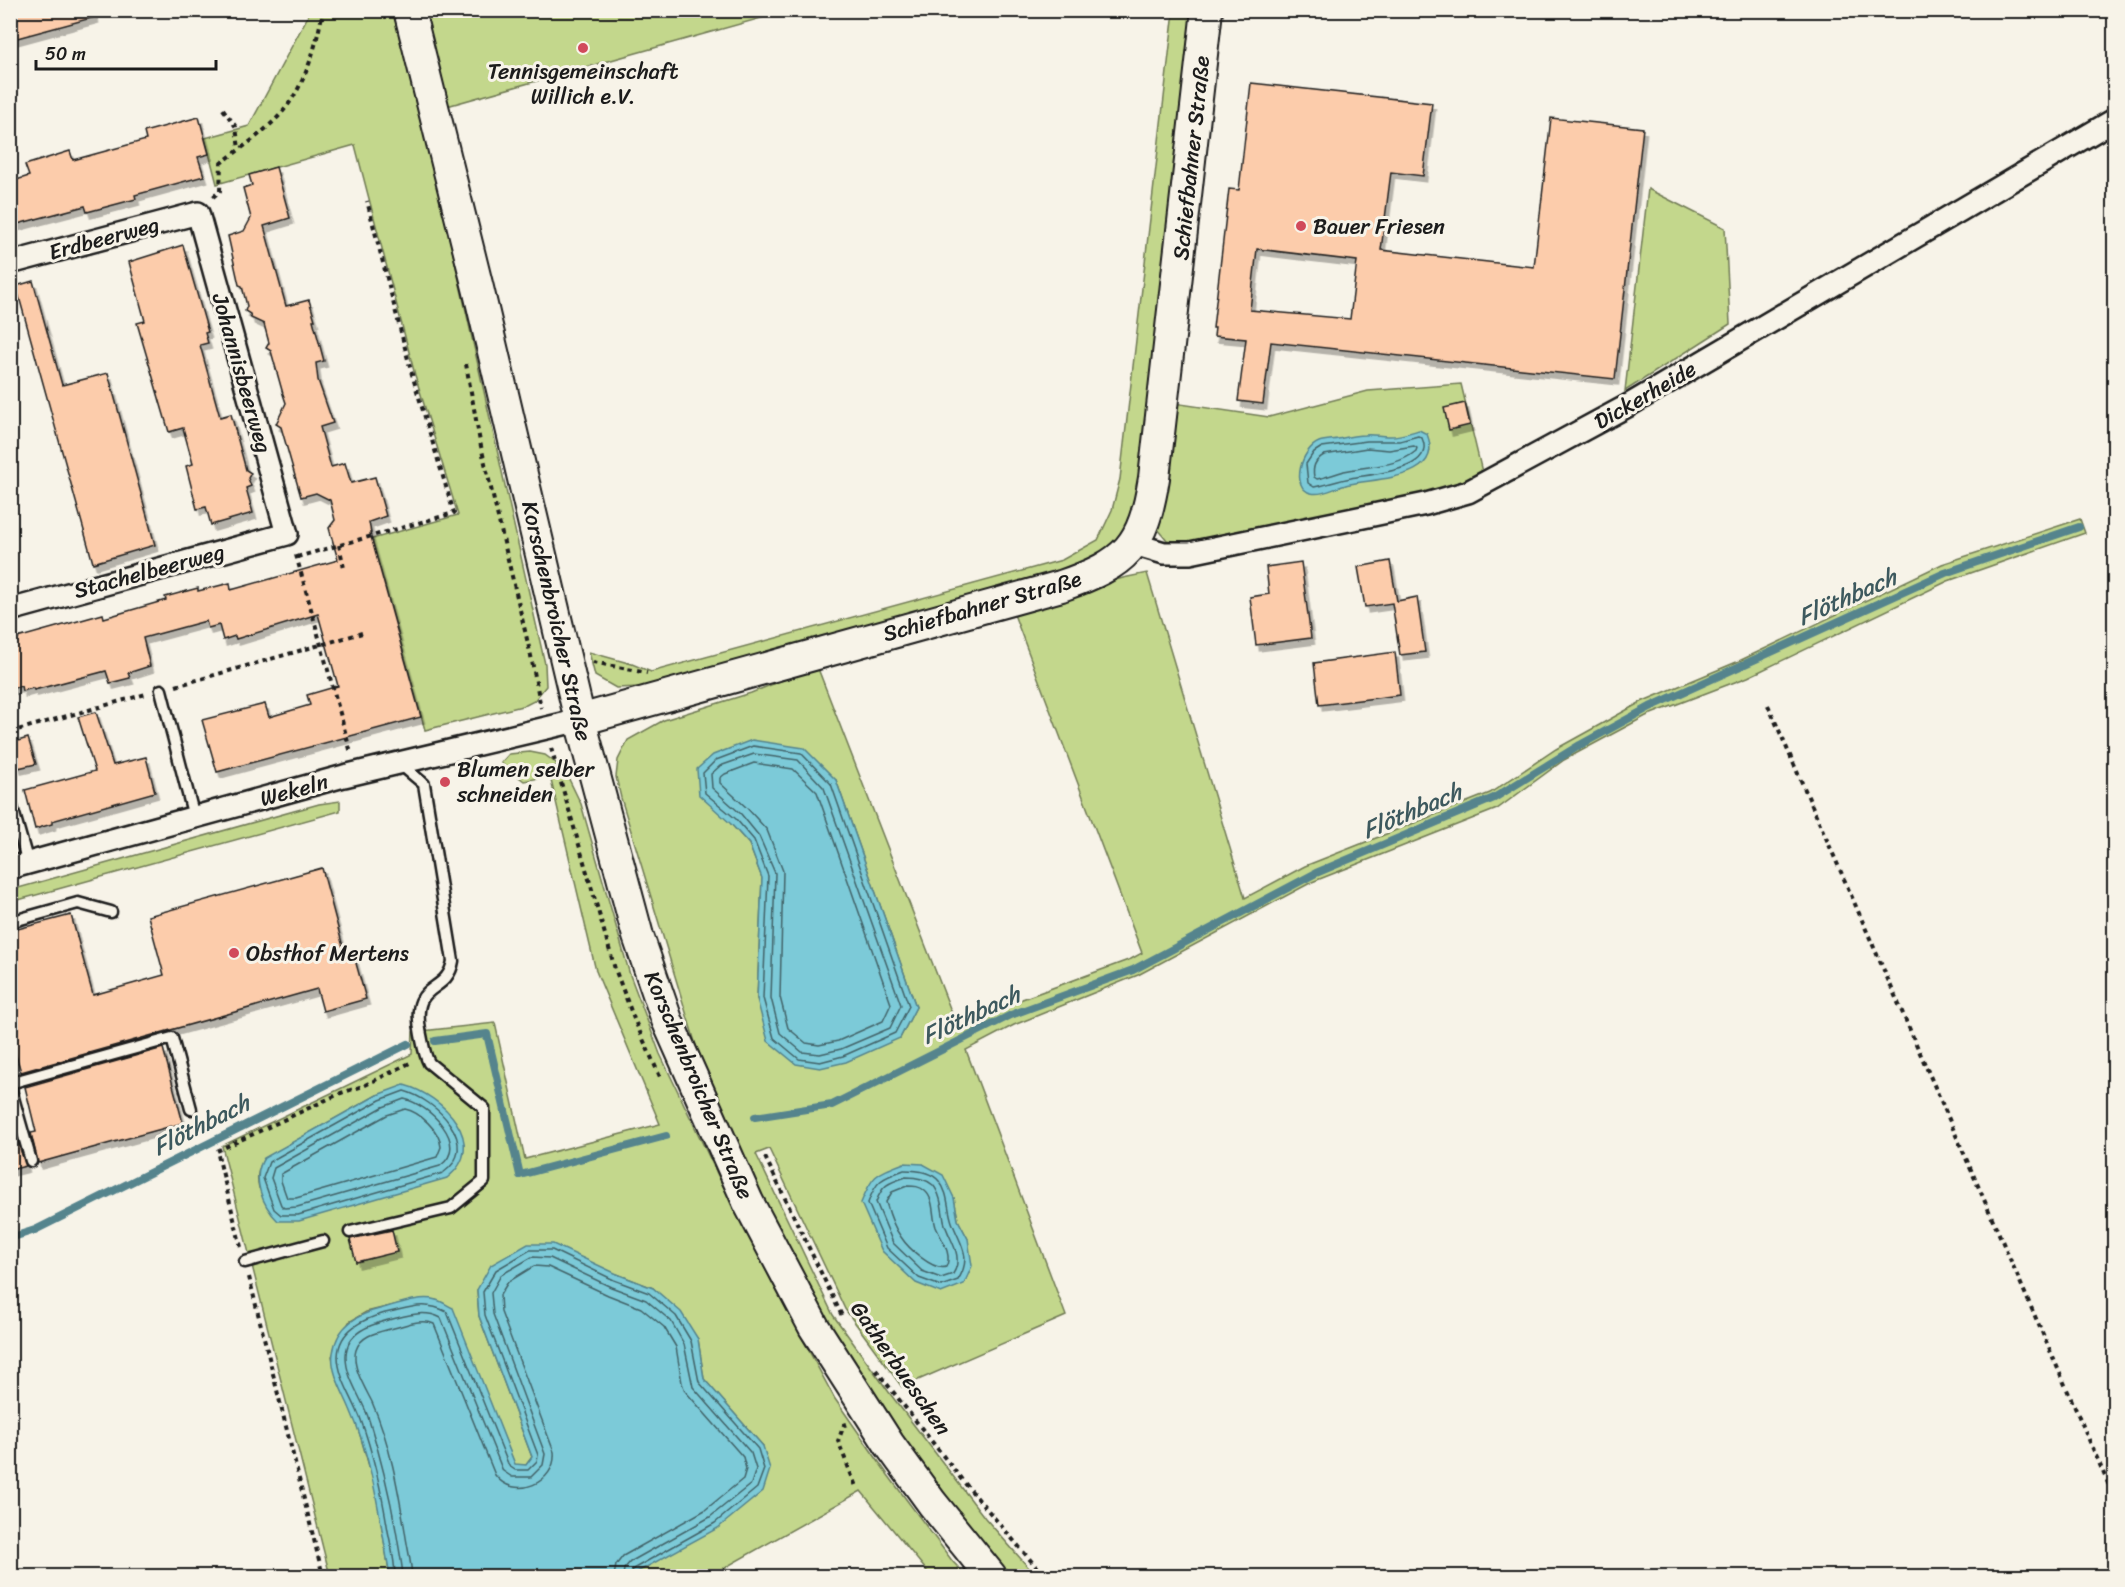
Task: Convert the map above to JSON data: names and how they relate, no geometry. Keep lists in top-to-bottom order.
{
  "streets": {
    "main road": ["Schiefbahner Straße", "Korschenbroicher Straße"],
    "street": [
      "Erdbeerweg",
      "Johannisbeerweg",
      "Dickerheide",
      "Stachelbeerweg",
      "Wekeln"
    ],
    "path": ["Gatherbueschen"]
  },
  "crossings": [
    ["Schiefbahner Straße", "Dickerheide"],
    ["Schiefbahner Straße", "Korschenbroicher Straße"],
    ["Schiefbahner Straße", "Wekeln"],
    ["Erdbeerweg", "Johannisbeerweg"],
    ["Johannisbeerweg", "Stachelbeerweg"],
    ["Korschenbroicher Straße", "Wekeln"]
  ],
  "water": ["Flöthbach"],
  "places": [
    "Tennisgemeinschaft Willich e.V.",
    "Bauer Friesen",
    "Blumen selber schneiden",
    "Obsthof Mertens"
  ],
  "scale_bar": "50 m"
}
